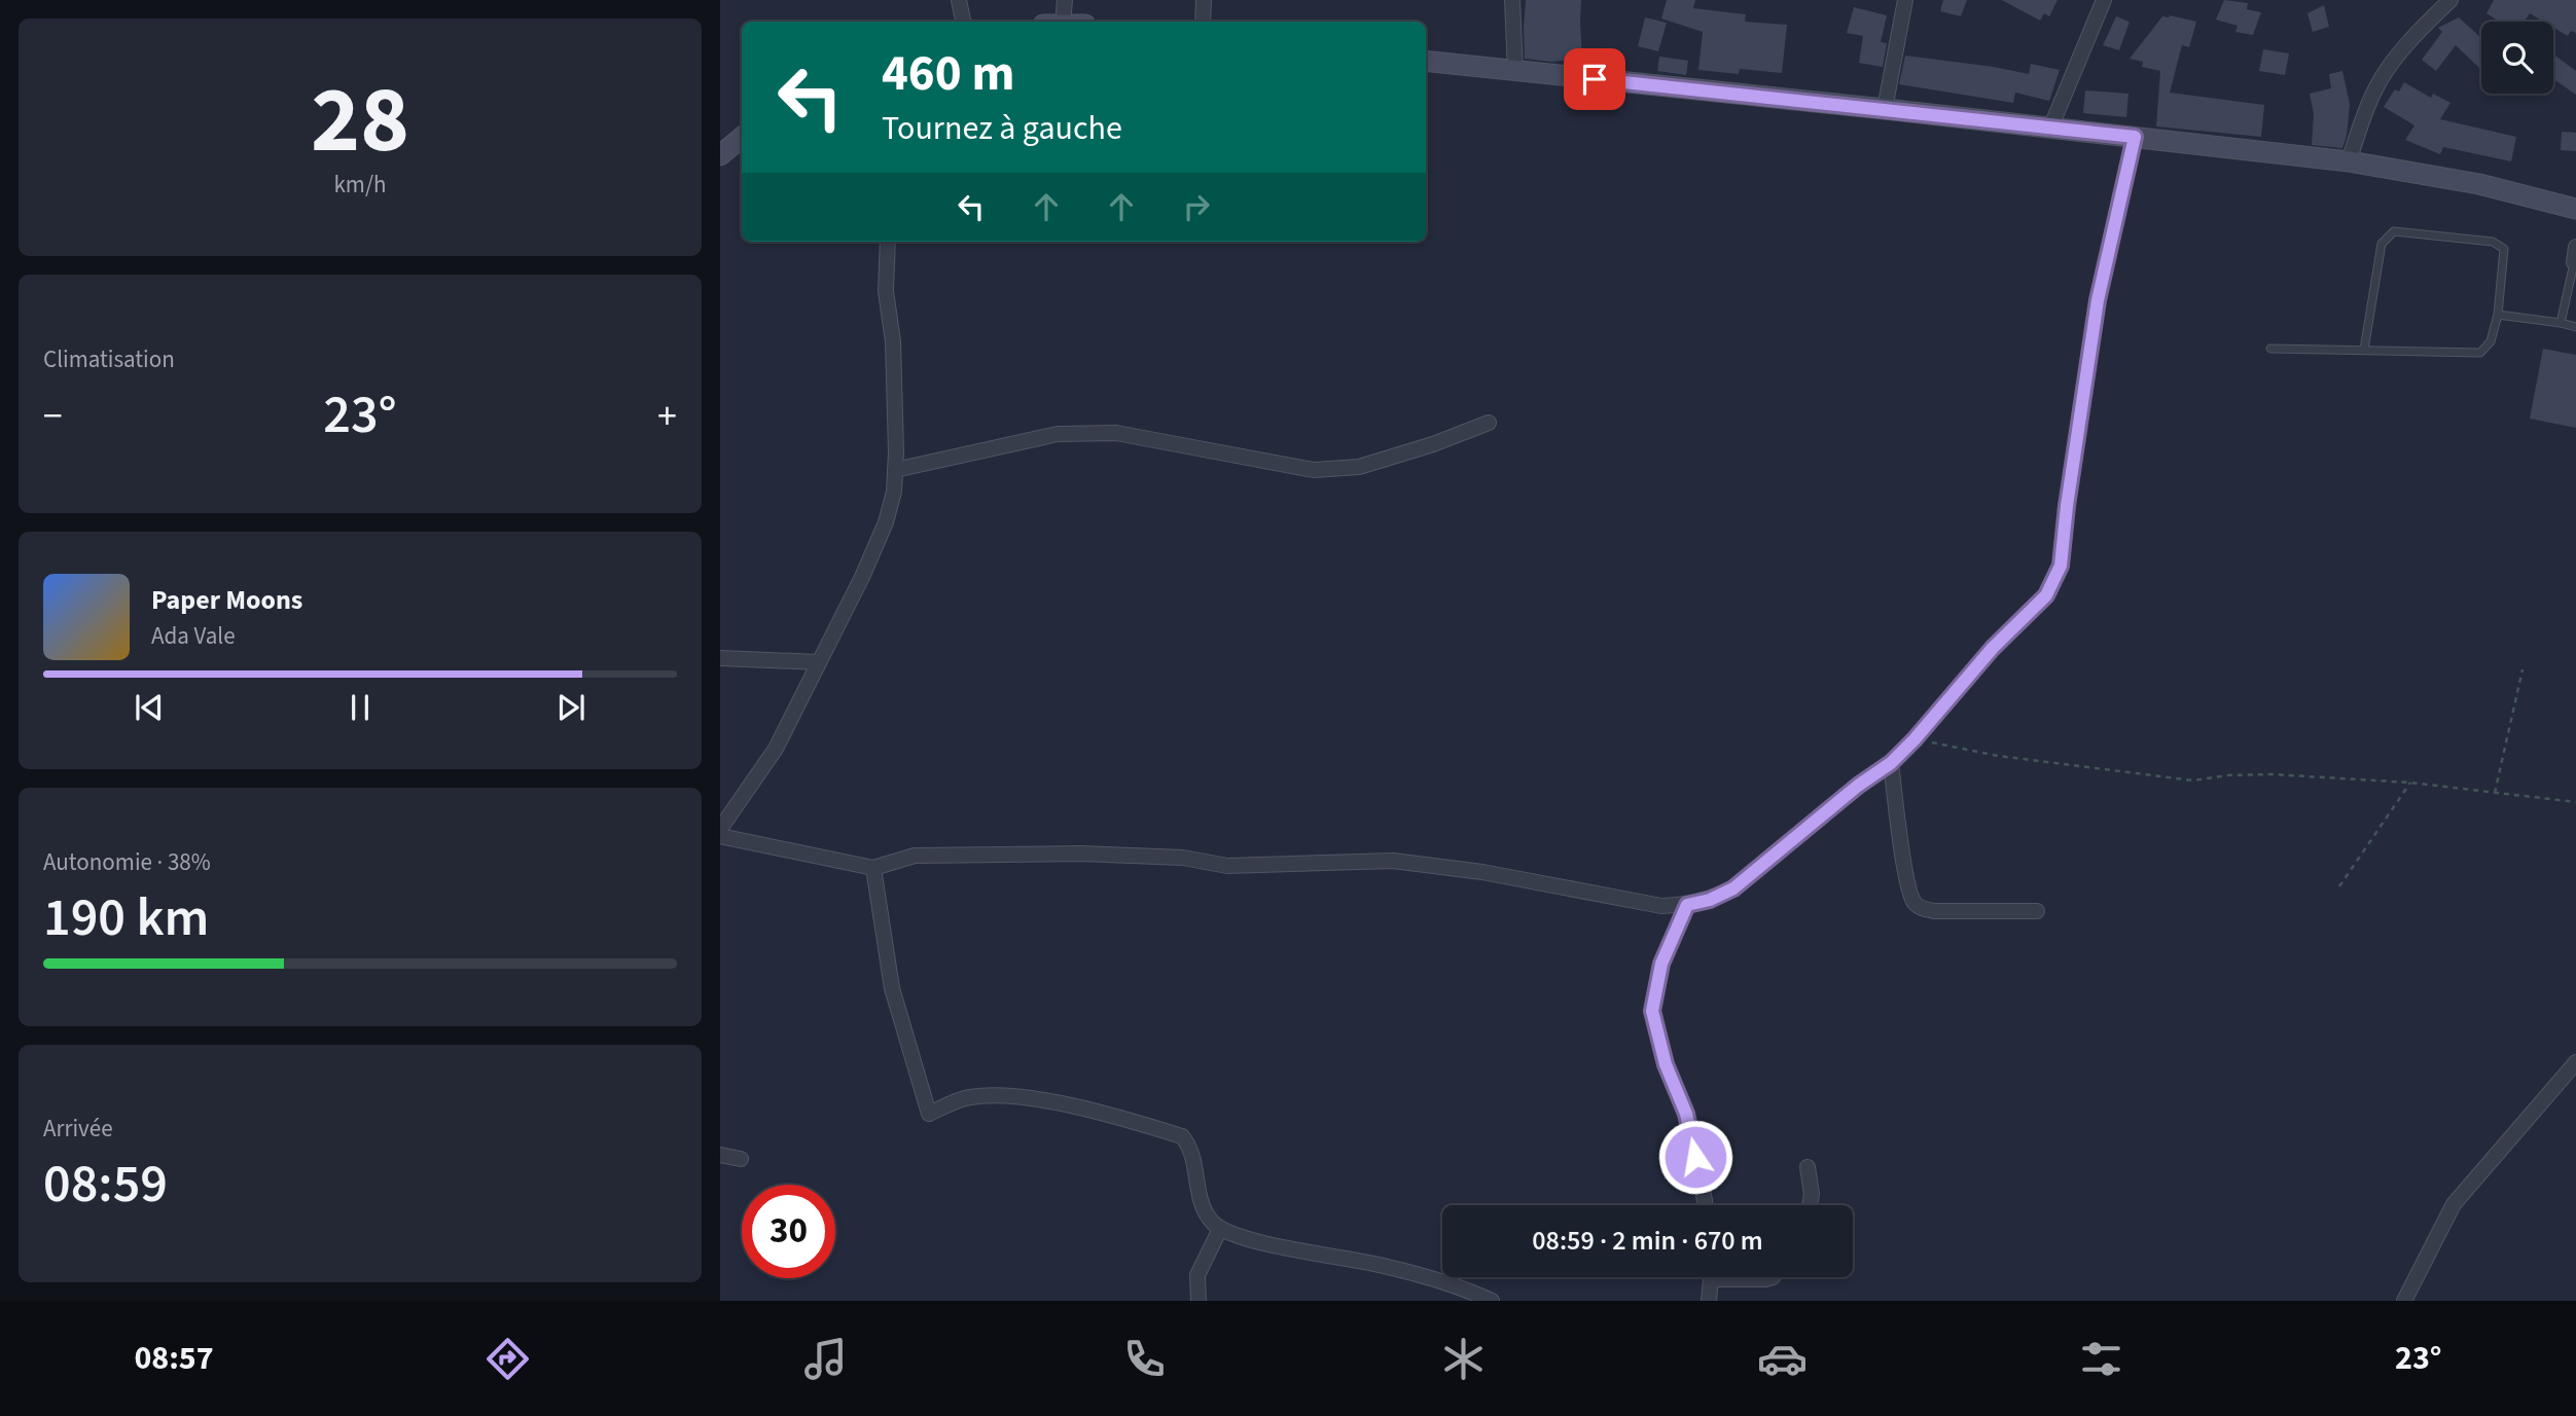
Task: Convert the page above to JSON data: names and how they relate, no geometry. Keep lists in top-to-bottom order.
{
  "page": {
    "tile": [
      ["28", "km/h"],
      "Climatisation",
      ["Autonomie · 38%", "190 km"],
      ["Arrivée", "08:59"]
    ],
    "turn": ["460 m", "Tournez à gauche"],
    "heat": ["−", "23°", "+"],
    "song": ["Paper Moons", "Ada Vale"],
    "limit": "30",
    "trip": "08:59 · 2 min · 670 m",
    "tabs": ["08:57", "23°"]
  }
}
